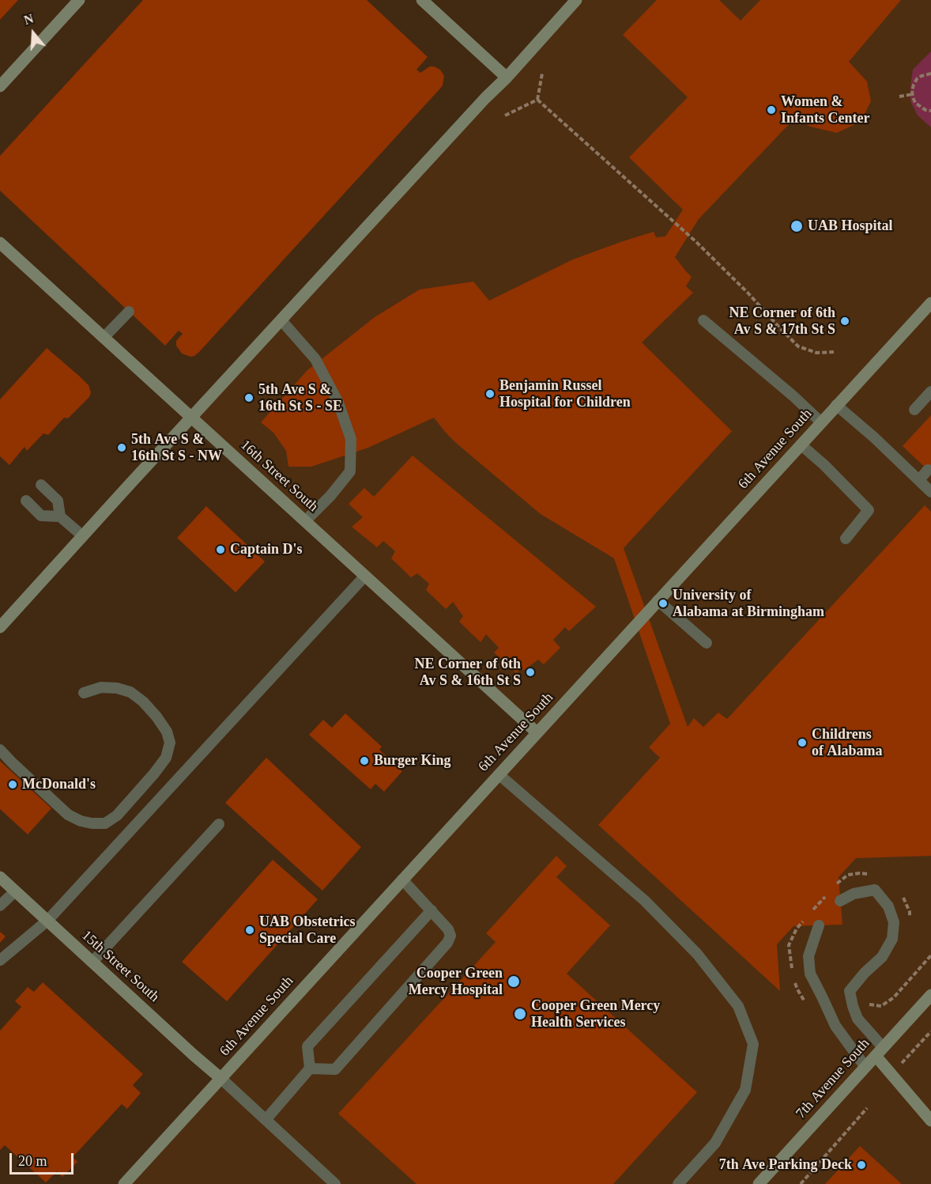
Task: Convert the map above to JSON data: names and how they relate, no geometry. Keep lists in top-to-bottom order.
{
  "streets": {
    "street": [
      "6th Avenue South",
      "16th Street South",
      "15th Street South",
      "7th Avenue South"
    ]
  },
  "crossings": [
    ["6th Avenue South", "16th Street South"],
    ["6th Avenue South", "15th Street South"]
  ],
  "places": [
    "Women & Infants Center",
    "UAB Hospital",
    "NE Corner of 6th Av S & 17th St S",
    "Benjamin Russel Hospital for Children",
    "5th Ave S & 16th St S - SE",
    "5th Ave S & 16th St S - NW",
    "Captain D's",
    "University of Alabama at Birmingham",
    "NE Corner of 6th Av S & 16th St S",
    "Childrens of Alabama",
    "Burger King",
    "McDonald's",
    "UAB Obstetrics Special Care",
    "Cooper Green Mercy Hospital",
    "Cooper Green Mercy Health Services",
    "7th Ave Parking Deck"
  ],
  "scale_bar": "20 m",
  "north": "top"
}
